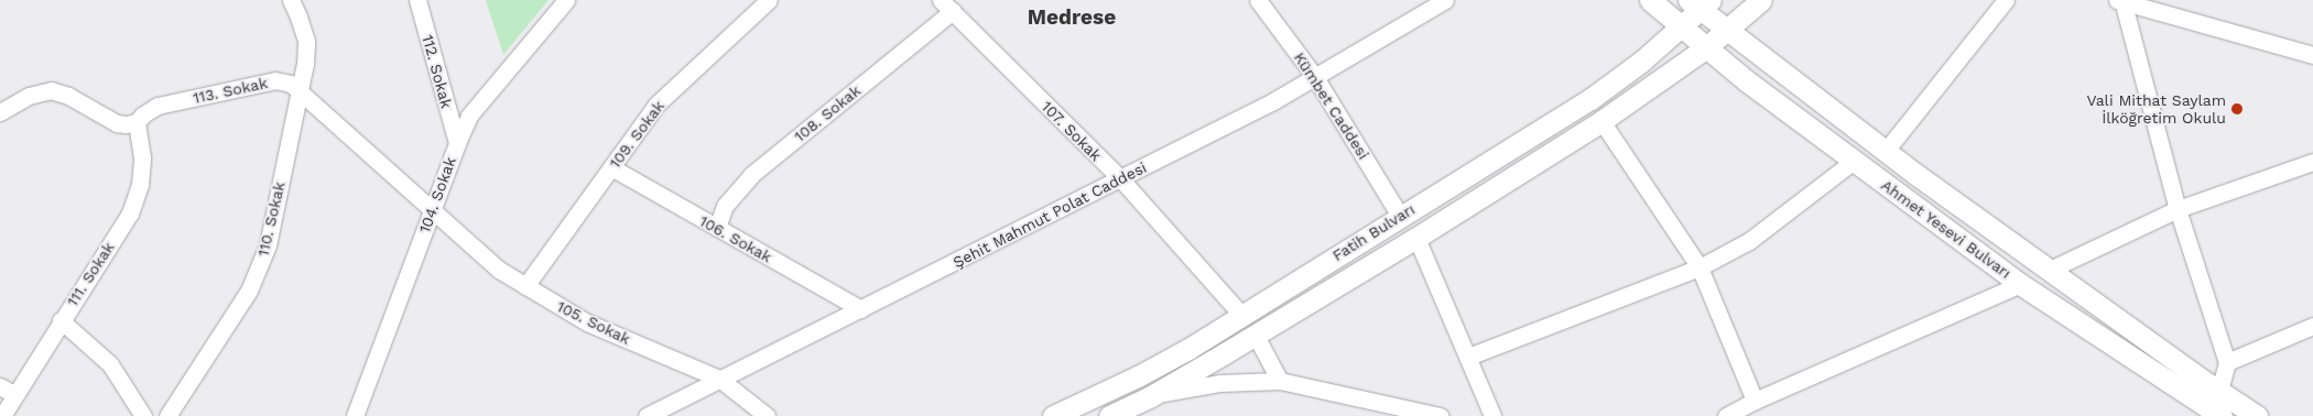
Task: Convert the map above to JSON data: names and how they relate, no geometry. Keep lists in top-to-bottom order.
{
  "streets": {
    "main road": ["Ahmet Yesevi Bulvarı", "Fatih Bulvarı"],
    "street": [
      "112. Sokak",
      "113. Sokak",
      "Kümbet Caddesi",
      "108. Sokak",
      "107. Sokak",
      "109. Sokak",
      "104. Sokak",
      "Şehit Mahmut Polat Caddesi",
      "110. Sokak",
      "106. Sokak",
      "111. Sokak",
      "105. Sokak"
    ]
  },
  "crossings": [
    ["112. Sokak", "104. Sokak"],
    ["113. Sokak", "104. Sokak"],
    ["113. Sokak", "110. Sokak"],
    ["113. Sokak", "111. Sokak"],
    ["113. Sokak", "105. Sokak"],
    ["Kümbet Caddesi", "Şehit Mahmut Polat Caddesi"],
    ["Kümbet Caddesi", "Fatih Bulvarı"],
    ["108. Sokak", "107. Sokak"],
    ["108. Sokak", "106. Sokak"],
    ["107. Sokak", "Şehit Mahmut Polat Caddesi"],
    ["107. Sokak", "Fatih Bulvarı"],
    ["109. Sokak", "106. Sokak"],
    ["109. Sokak", "105. Sokak"],
    ["104. Sokak", "105. Sokak"],
    ["Şehit Mahmut Polat Caddesi", "106. Sokak"],
    ["Şehit Mahmut Polat Caddesi", "105. Sokak"],
    ["Ahmet Yesevi Bulvarı", "Fatih Bulvarı"]
  ],
  "districts": ["Medrese"],
  "places": ["Vali Mithat Saylam İlköğretim Okulu"]
}
